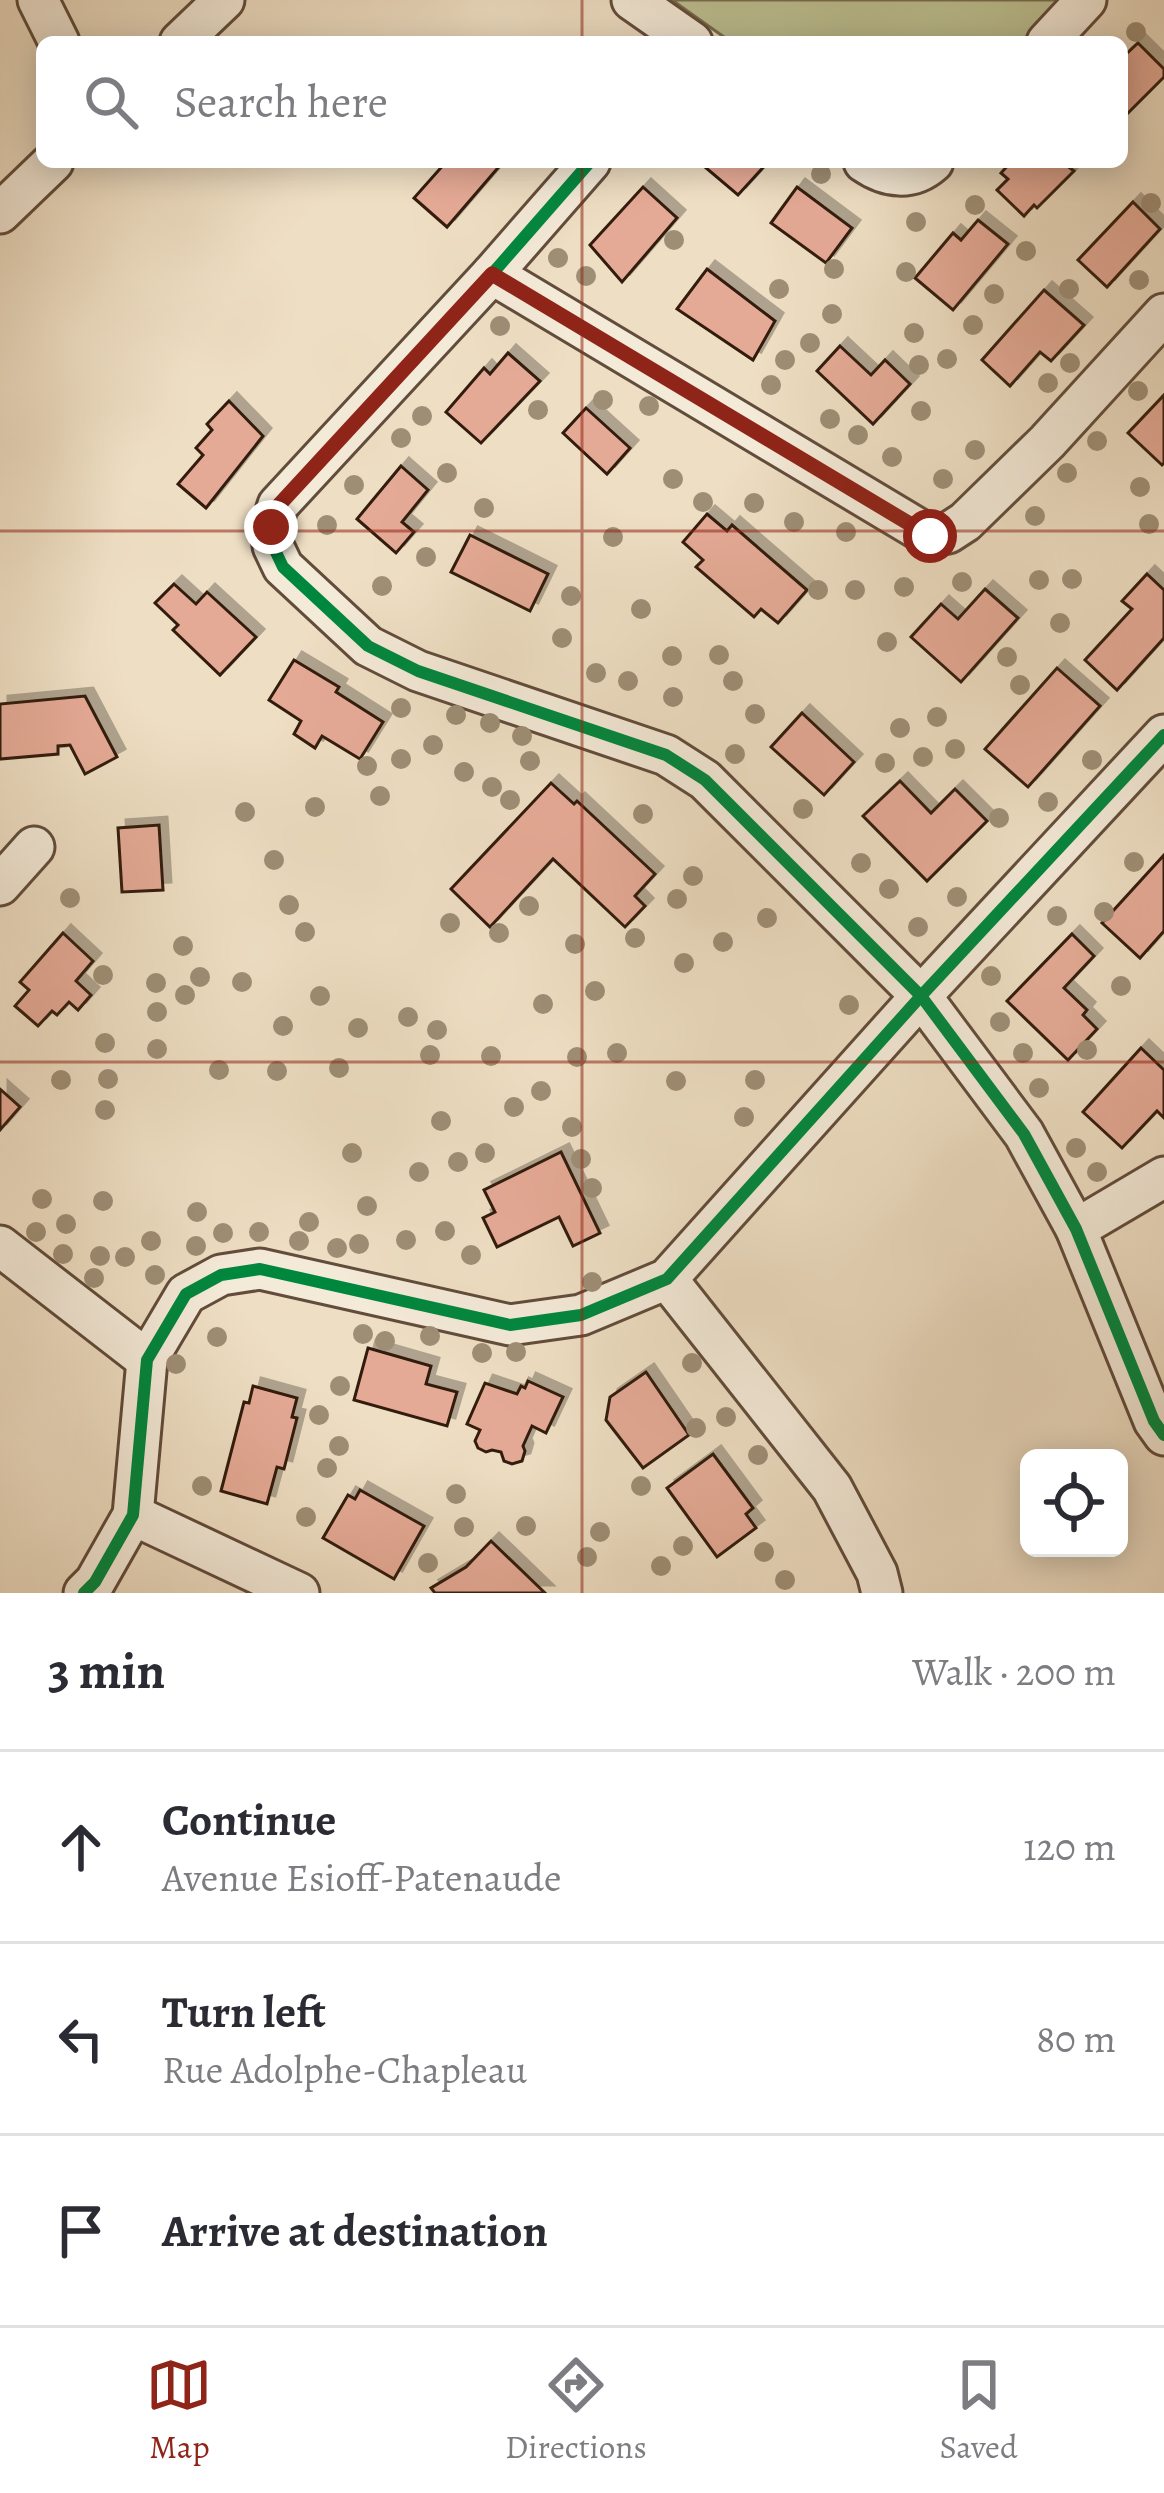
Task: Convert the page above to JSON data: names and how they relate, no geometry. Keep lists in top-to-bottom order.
{
  "page": {
    "search": "Search here",
    "heading": ["3 min", "Walk · 200 m"],
    "list": [
      ["Continue", "Avenue Esioff-Patenaude", "120 m"],
      ["Turn left", "Rue Adolphe-Chapleau", "80 m"],
      "Arrive at destination"
    ],
    "nav": ["Map", "Directions", "Saved"]
  }
}
